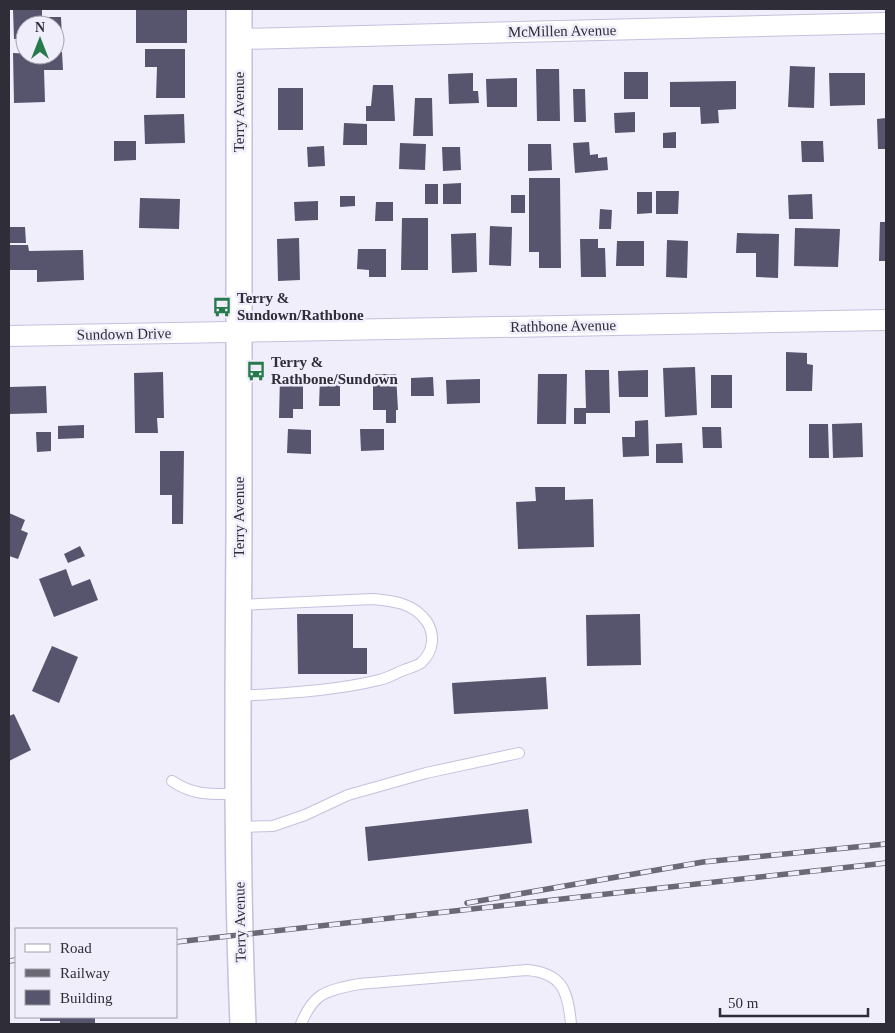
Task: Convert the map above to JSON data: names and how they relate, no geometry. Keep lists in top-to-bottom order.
{
  "streets": {
    "street": [
      "McMillen Avenue",
      "Terry Avenue",
      "Rathbone Avenue",
      "Sundown Drive"
    ]
  },
  "crossings": [
    ["McMillen Avenue", "Terry Avenue"],
    ["Terry Avenue", "Rathbone Avenue"],
    ["Terry Avenue", "Sundown Drive"],
    ["Rathbone Avenue", "Sundown Drive"]
  ],
  "places": {
    "bus stop": ["Terry & Sundown/Rathbone", "Terry & Rathbone/Sundown"]
  },
  "legend": ["Road", "Railway", "Building"],
  "scale_bar": "50 m",
  "north": "top"
}
